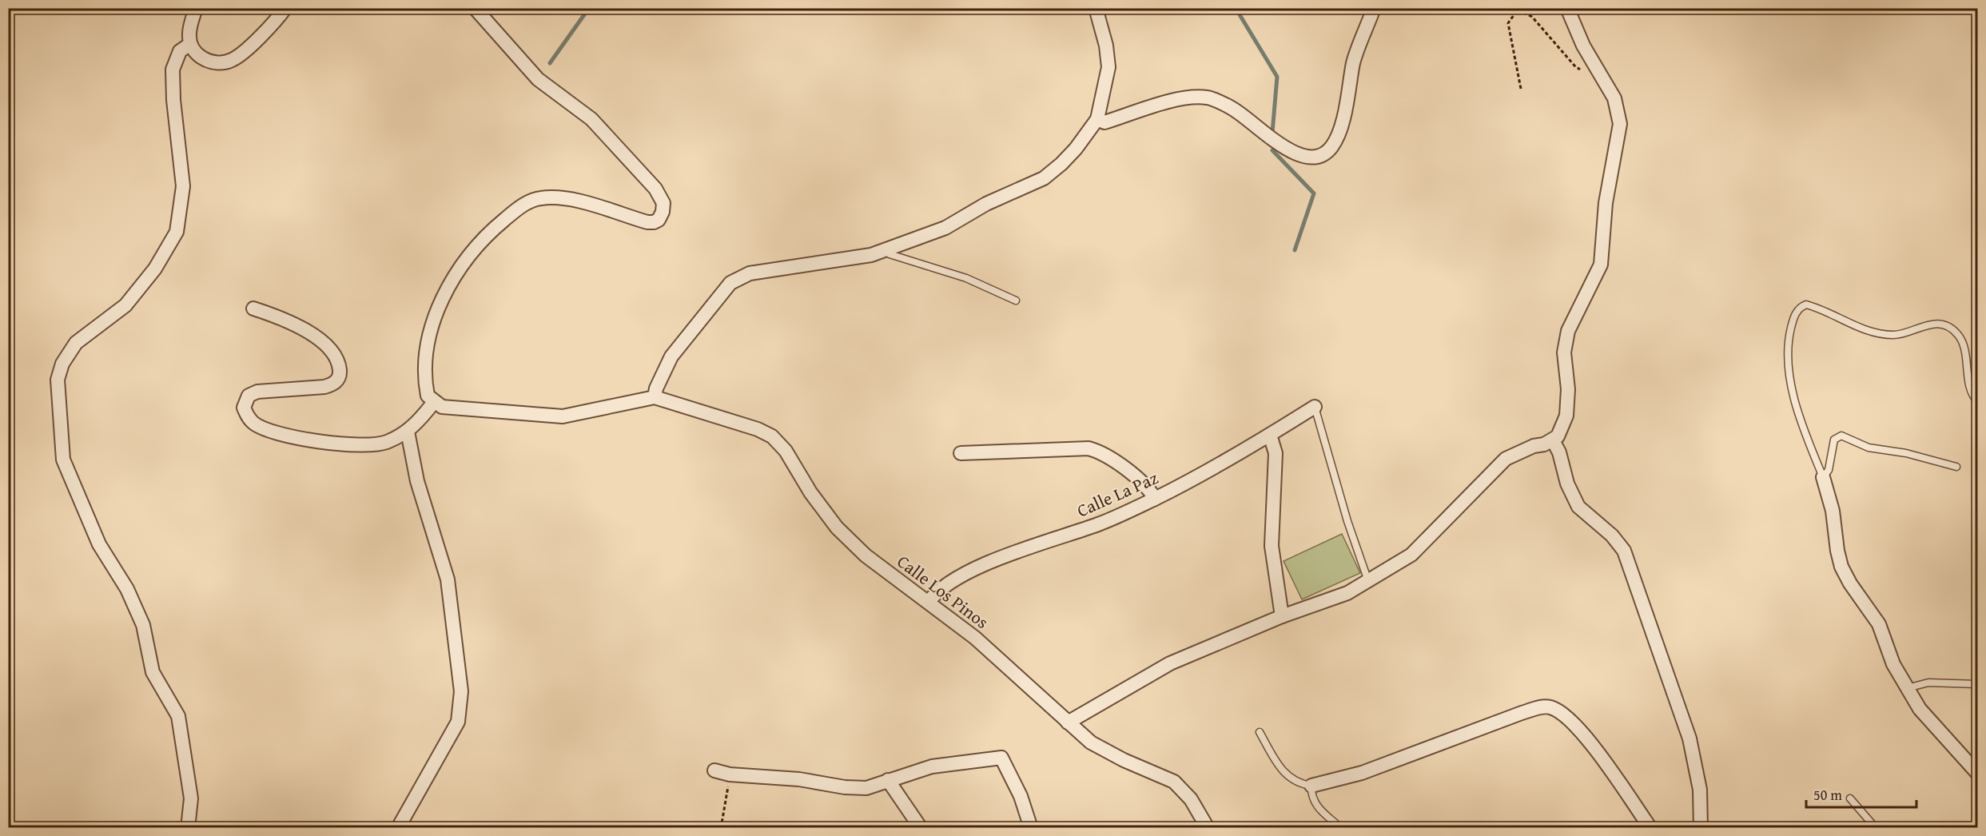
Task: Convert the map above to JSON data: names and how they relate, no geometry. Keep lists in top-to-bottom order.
{
  "streets": {
    "street": ["Calle La Paz", "Calle Los Pinos"]
  },
  "crossings": [
    ["Calle La Paz", "Calle Los Pinos"]
  ],
  "scale_bar": "50 m"
}
